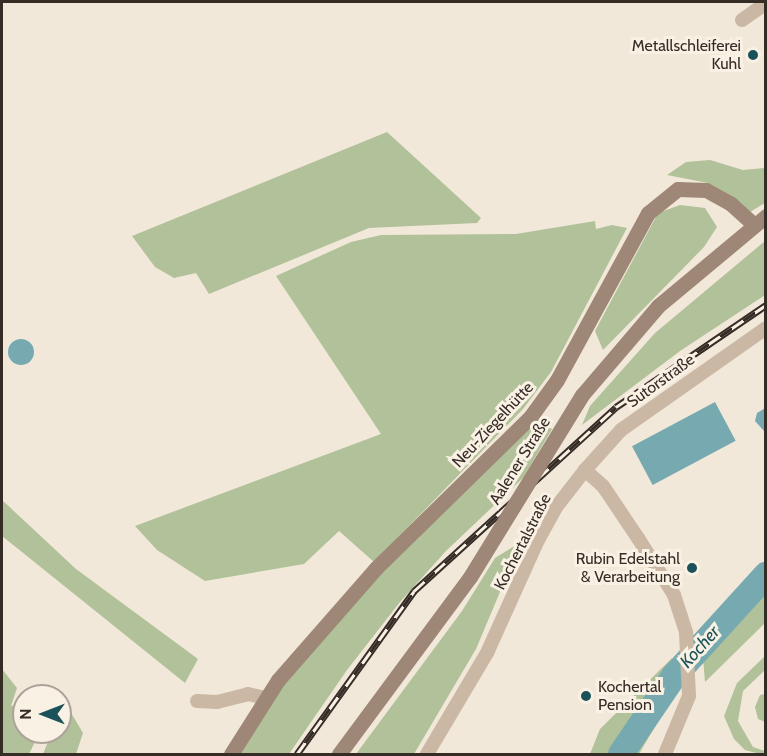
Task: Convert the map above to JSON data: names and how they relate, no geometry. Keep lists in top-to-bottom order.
{
  "streets": {
    "street": [
      "Sutorstraße",
      "Neu-Ziegelhütte",
      "Aalener Straße",
      "Kochertalstraße"
    ]
  },
  "crossings": [
    ["Sutorstraße", "Kochertalstraße"],
    ["Neu-Ziegelhütte", "Aalener Straße"]
  ],
  "water": ["Kocher"],
  "places": ["Metallschleiferei Kuhl", "Rubin Edelstahl & Verarbeitung", "Kochertal Pension"],
  "north": "left"
}
